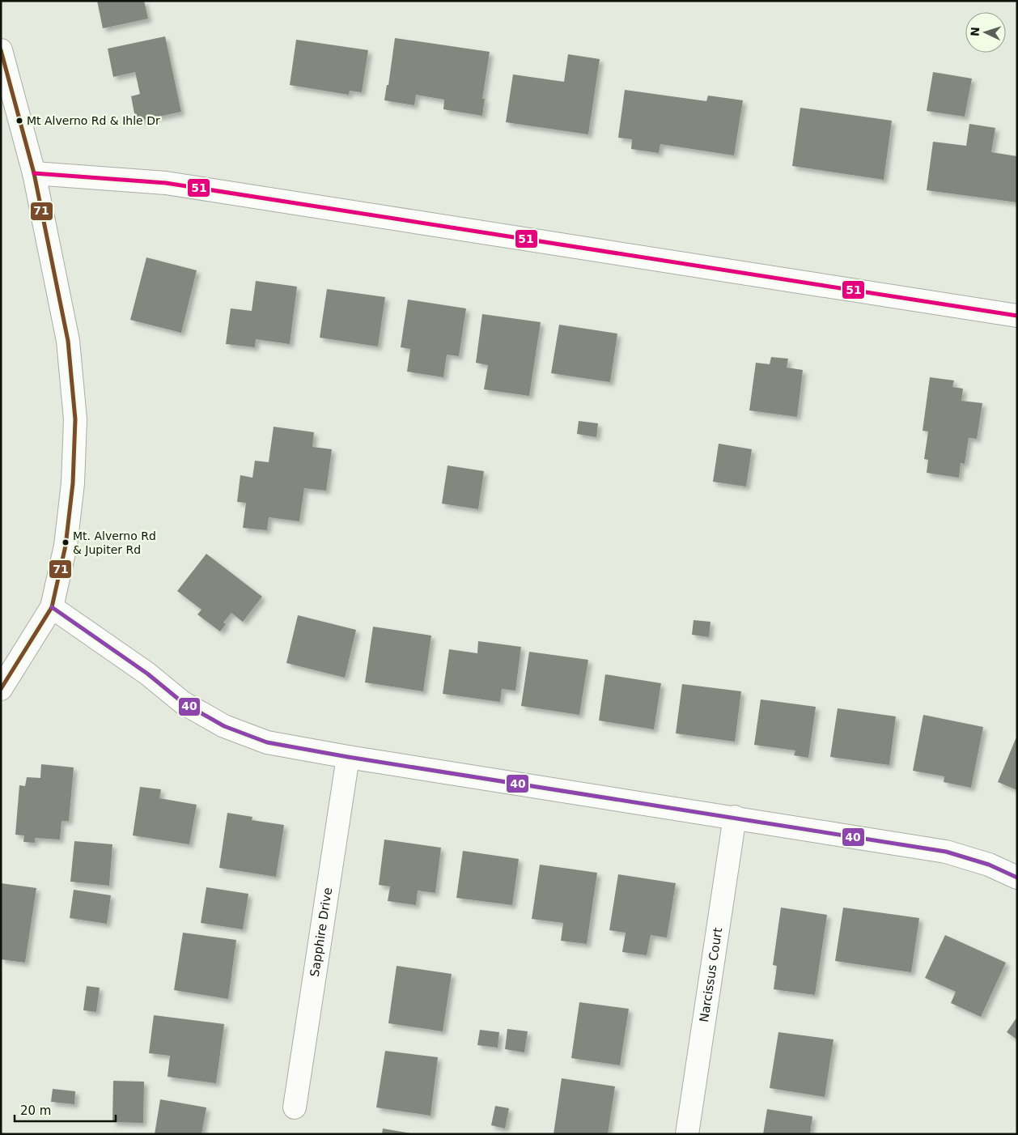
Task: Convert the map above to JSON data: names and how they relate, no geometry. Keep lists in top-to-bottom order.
{
  "streets": {
    "street": ["Sapphire Drive", "Narcissus Court"]
  },
  "places": ["Mt Alverno Rd & Ihle Dr", "Mt. Alverno Rd & Jupiter Rd"],
  "lines": ["transit line 71", "transit line 51", "transit line 40"],
  "scale_bar": "20 m",
  "north": "left"
}
